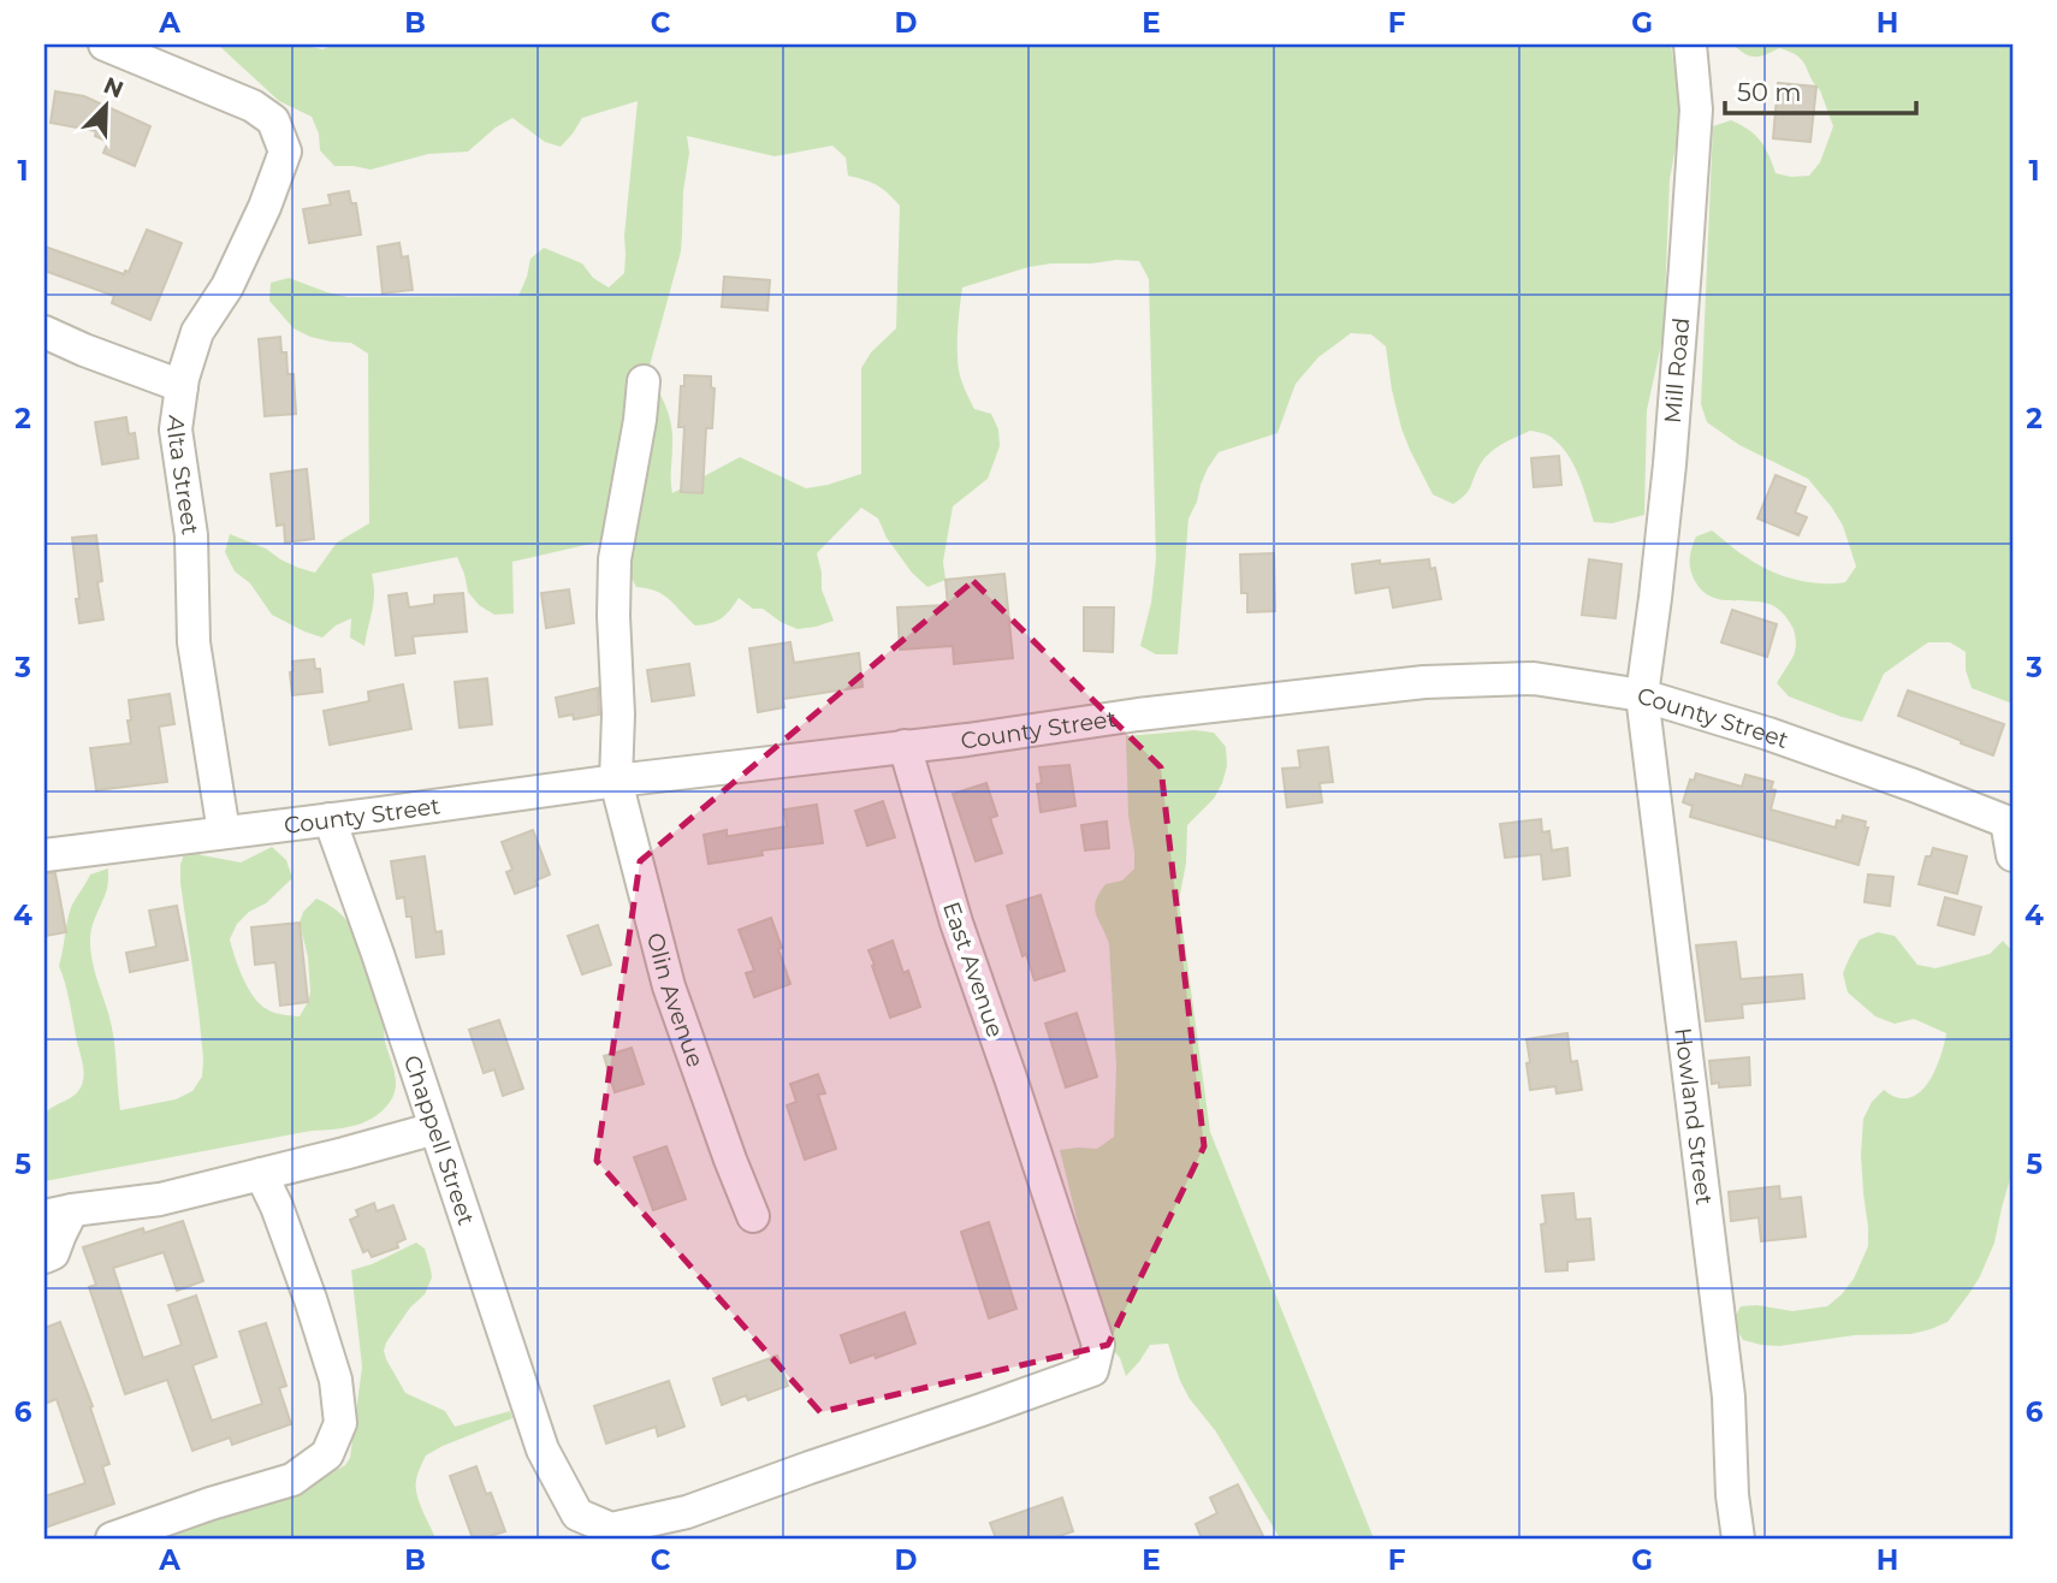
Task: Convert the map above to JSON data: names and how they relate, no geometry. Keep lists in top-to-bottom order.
{
  "streets": {
    "street": [
      "Mill Road",
      "Alta Street",
      "County Street",
      "East Avenue",
      "Olin Avenue",
      "Howland Street",
      "Chappell Street"
    ]
  },
  "crossings": [
    ["Mill Road", "County Street"],
    ["Mill Road", "Howland Street"],
    ["Alta Street", "County Street"],
    ["County Street", "East Avenue"],
    ["County Street", "Olin Avenue"],
    ["County Street", "Howland Street"],
    ["County Street", "Chappell Street"],
    ["East Avenue", "Chappell Street"]
  ],
  "scale_bar": "50 m",
  "north": "top right",
  "grid": {
    "columns": [
      "A",
      "B",
      "C",
      "D",
      "E",
      "F",
      "G",
      "H"
    ],
    "rows": [
      "1",
      "2",
      "3",
      "4",
      "5",
      "6"
    ]
  }
}
